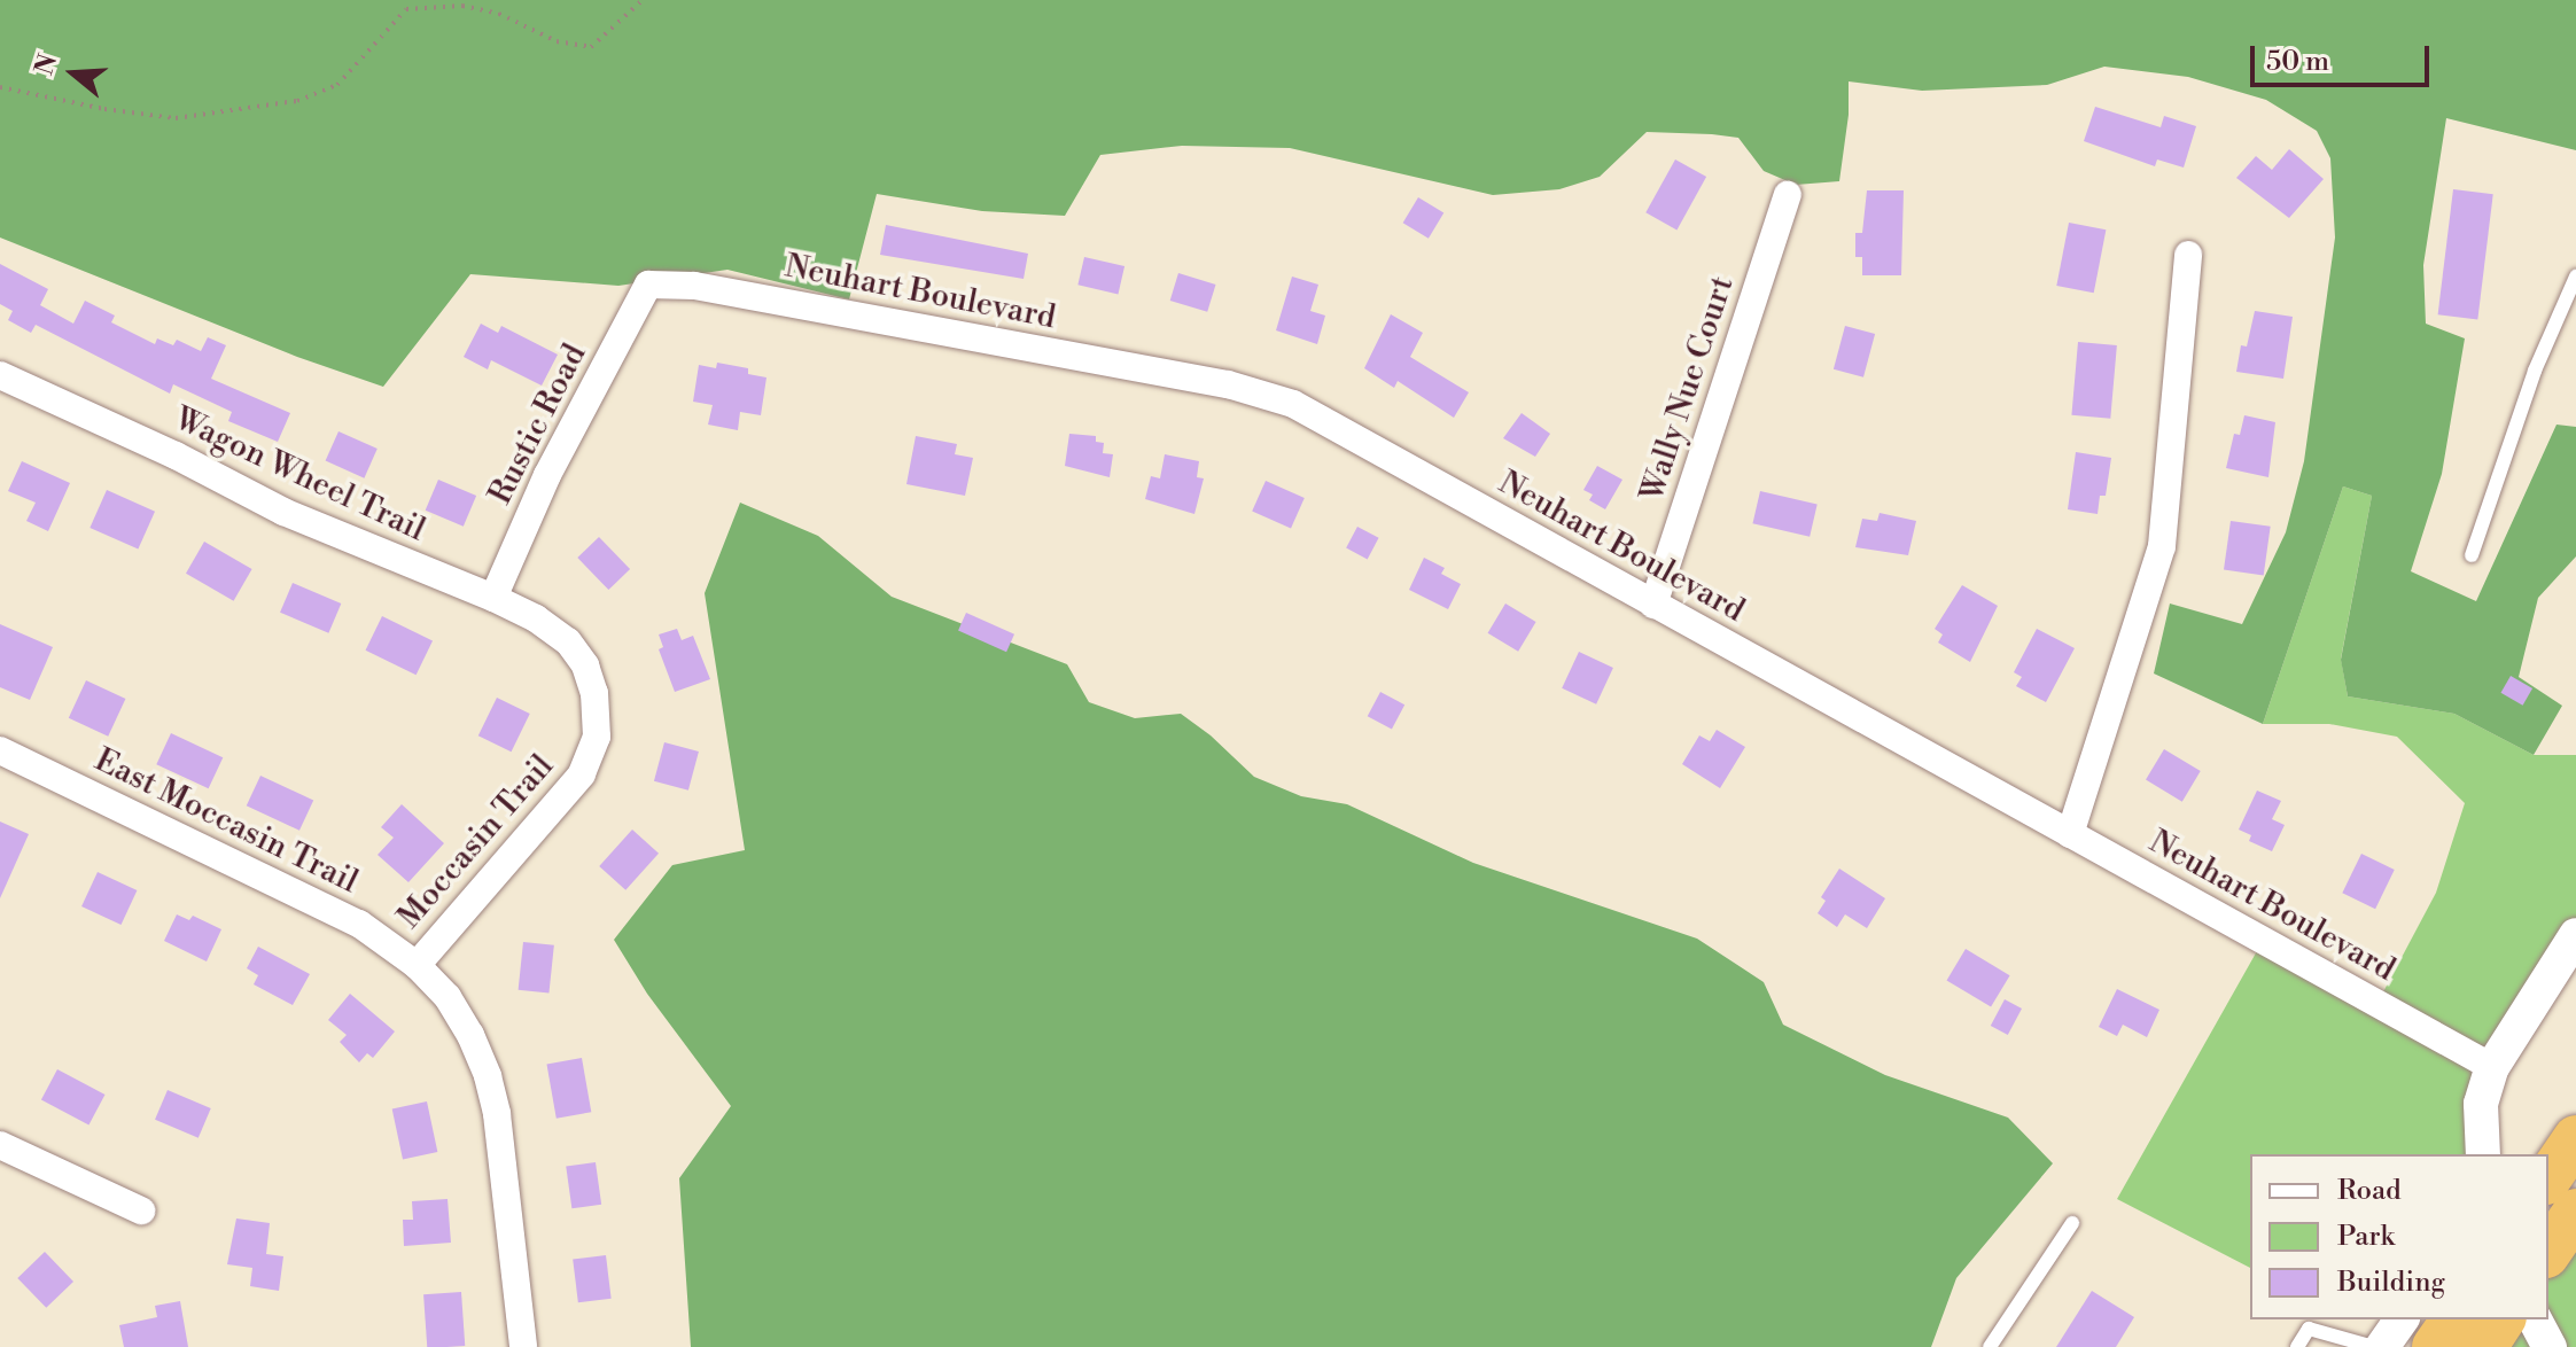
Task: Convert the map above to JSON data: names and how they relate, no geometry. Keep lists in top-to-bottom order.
{
  "streets": {
    "street": [
      "Neuhart Boulevard",
      "Wally Nue Court",
      "Rustic Road",
      "Wagon Wheel Trail",
      "East Moccasin Trail",
      "Moccasin Trail"
    ]
  },
  "crossings": [
    ["Neuhart Boulevard", "Wally Nue Court"],
    ["Neuhart Boulevard", "Rustic Road"],
    ["Rustic Road", "Wagon Wheel Trail"],
    ["Wagon Wheel Trail", "Moccasin Trail"],
    ["East Moccasin Trail", "Moccasin Trail"]
  ],
  "legend": ["Road", "Park", "Building"],
  "scale_bar": "50 m",
  "north": "left"
}
